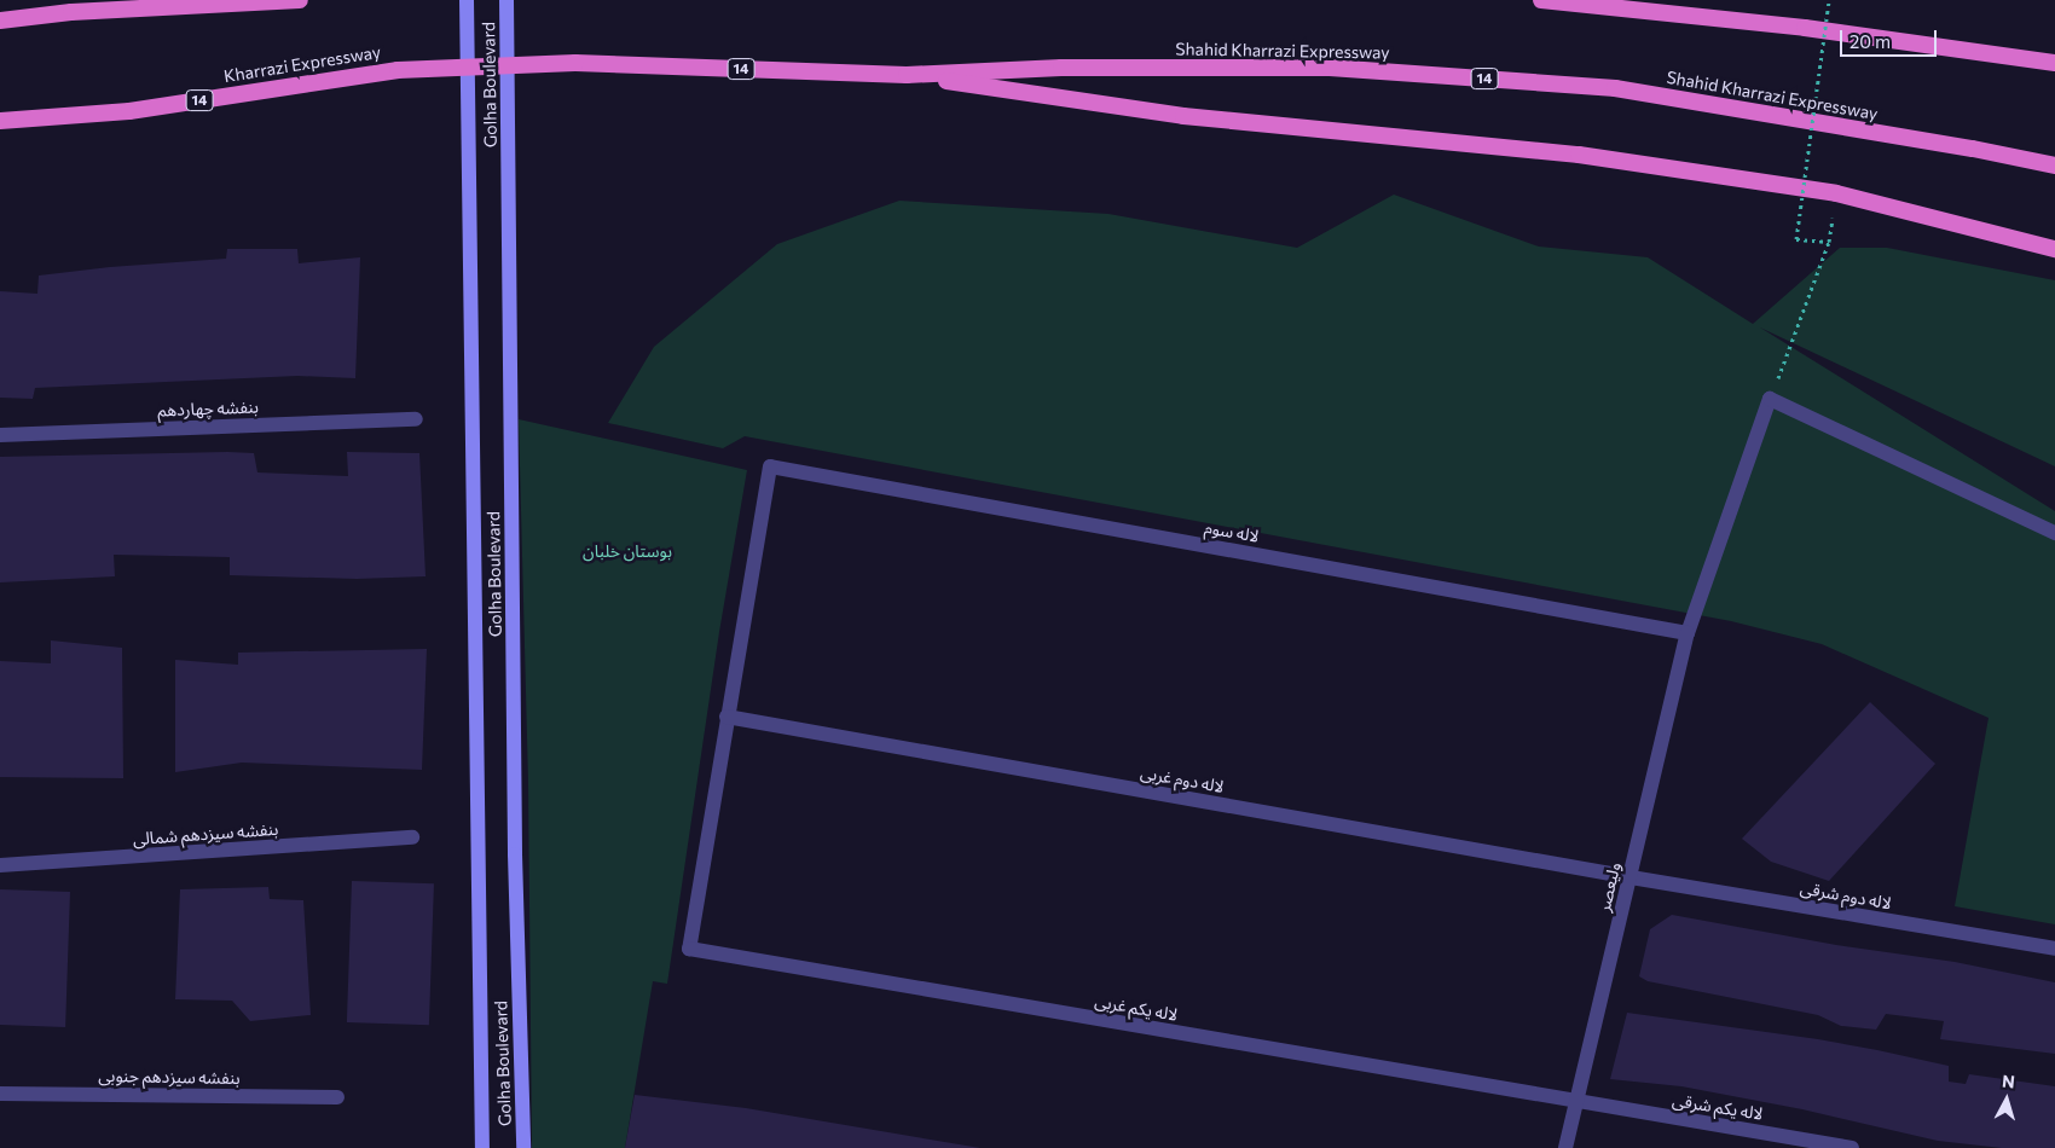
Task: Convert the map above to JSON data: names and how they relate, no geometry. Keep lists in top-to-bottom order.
{
  "streets": {
    "highway": ["Shahid Kharrazi Expressway", "Kharrazi Expressway", "14"],
    "main road": ["Golha Boulevard"],
    "street": [
      "بنفشه چهاردهم",
      "لاله سوم",
      "لاله دوم غربی",
      "بنفشه سیزدهم شمالی",
      "ولیعصر",
      "لاله دوم شرقی",
      "لاله یکم غربی",
      "بنفشه سیزدهم جنوبی",
      "لاله یکم شرقی"
    ]
  },
  "crossings": [
    ["Shahid Kharrazi Expressway", "Kharrazi Expressway"],
    ["لاله سوم", "لاله دوم غربی"],
    ["لاله سوم", "ولیعصر"],
    ["لاله سوم", "لاله یکم غربی"],
    ["لاله دوم غربی", "ولیعصر"],
    ["لاله دوم غربی", "لاله دوم شرقی"],
    ["لاله دوم غربی", "لاله یکم غربی"],
    ["ولیعصر", "لاله دوم شرقی"],
    ["ولیعصر", "لاله یکم غربی"],
    ["ولیعصر", "لاله یکم شرقی"],
    ["لاله یکم غربی", "لاله یکم شرقی"]
  ],
  "parks": ["بوستان خلبان"],
  "scale_bar": "20 m",
  "north": "top"
}
